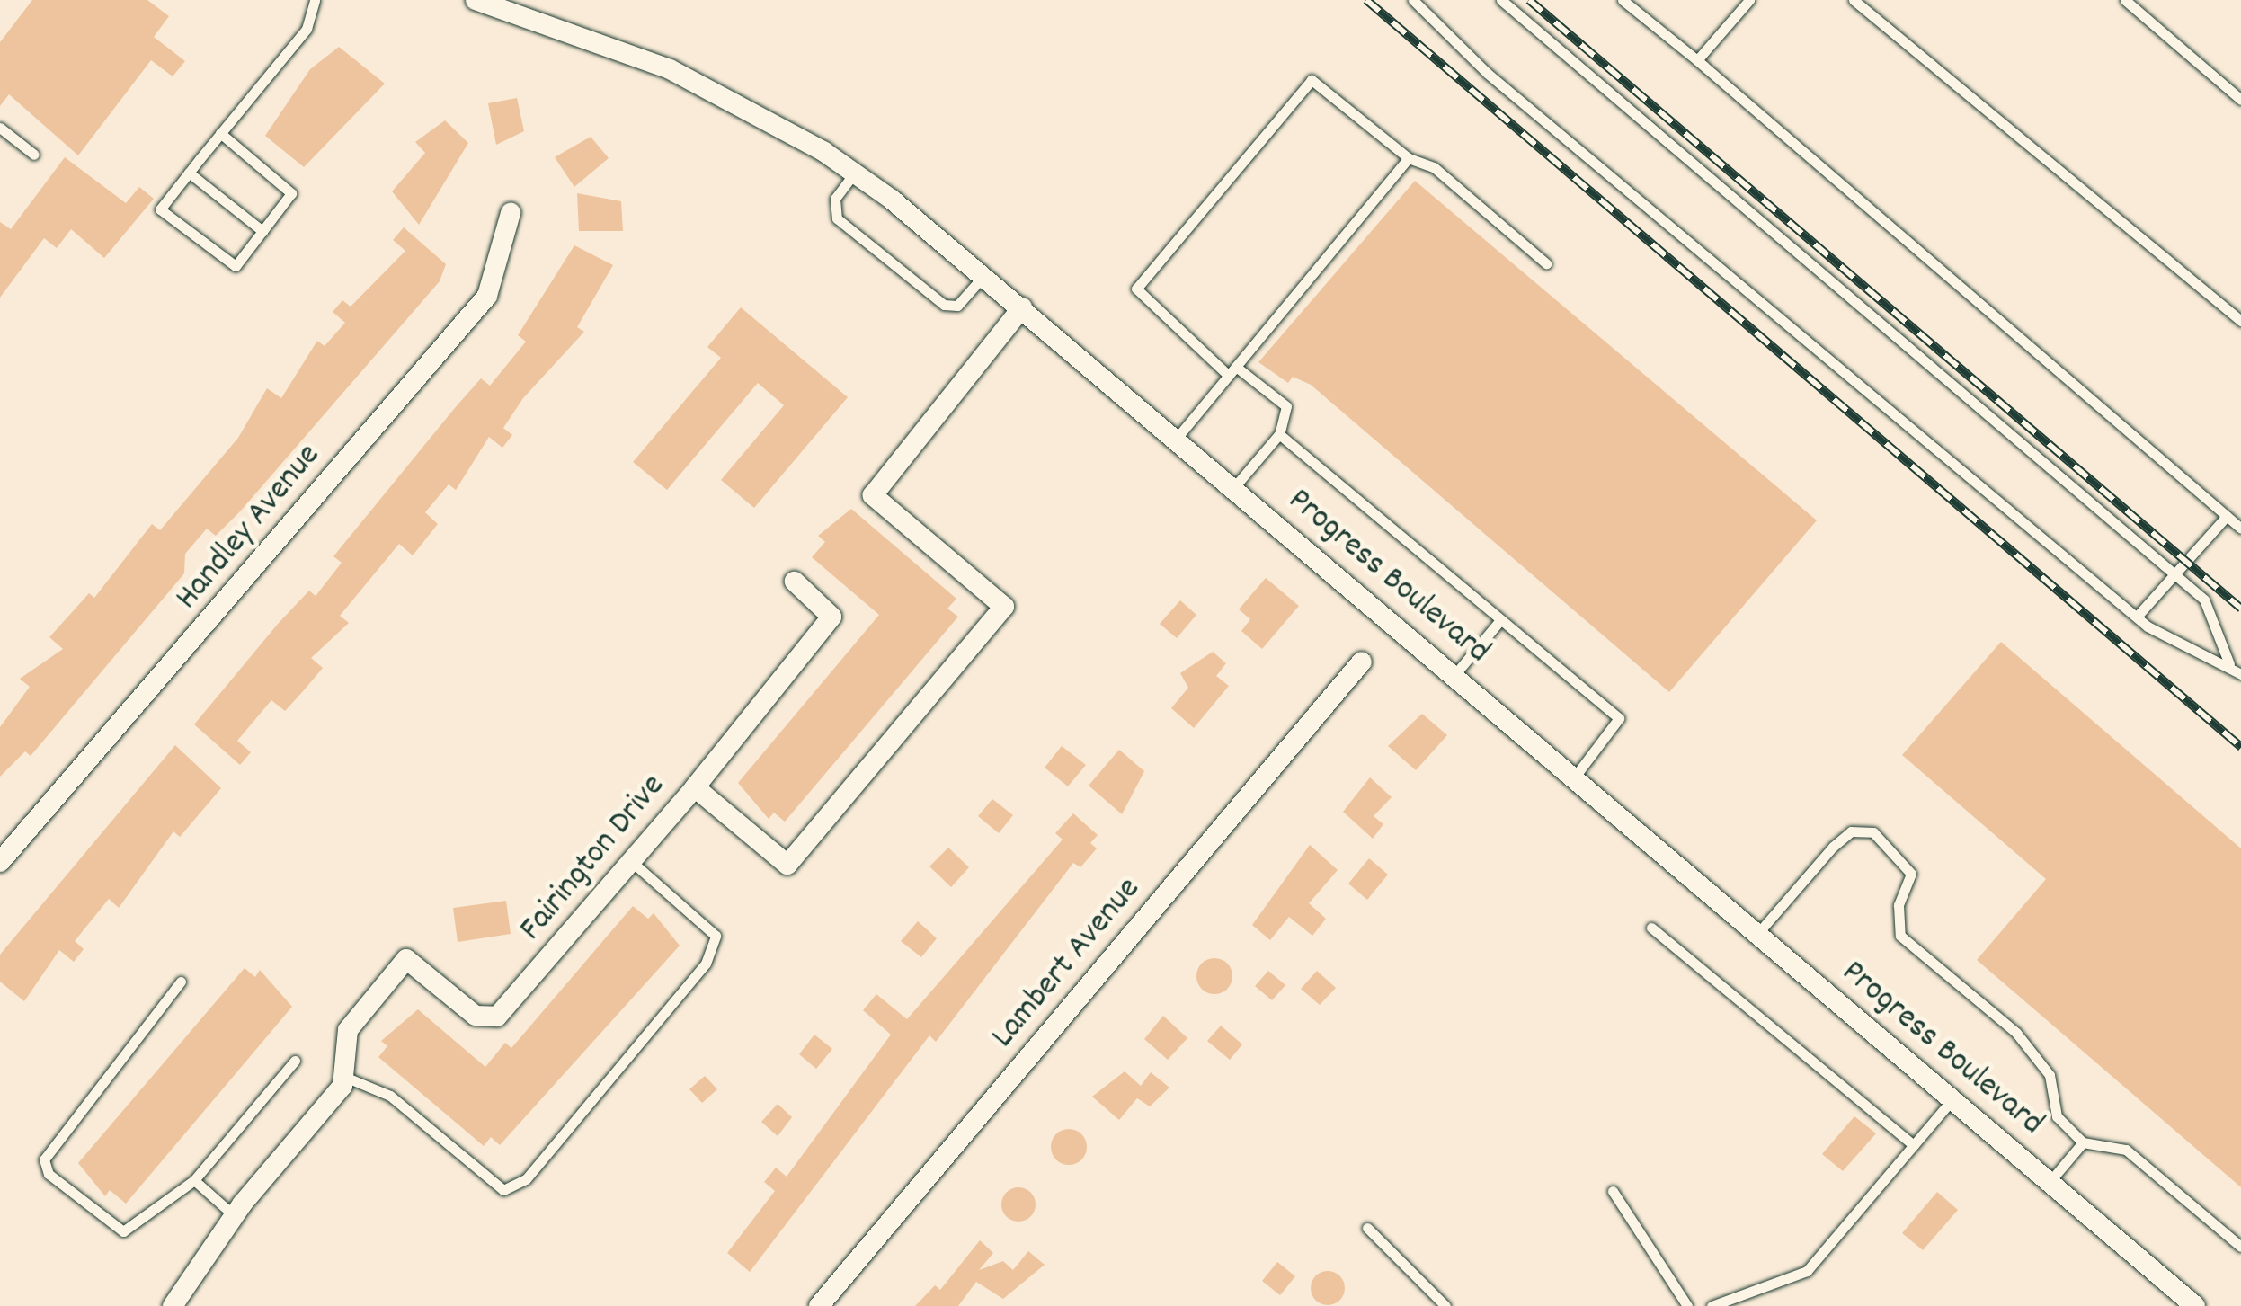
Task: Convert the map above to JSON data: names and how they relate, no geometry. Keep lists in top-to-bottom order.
{
  "streets": {
    "street": [
      "Handley Avenue",
      "Progress Boulevard",
      "Fairington Drive",
      "Lambert Avenue"
    ]
  },
  "crossings": [
    ["Progress Boulevard", "Fairington Drive"]
  ]
}
